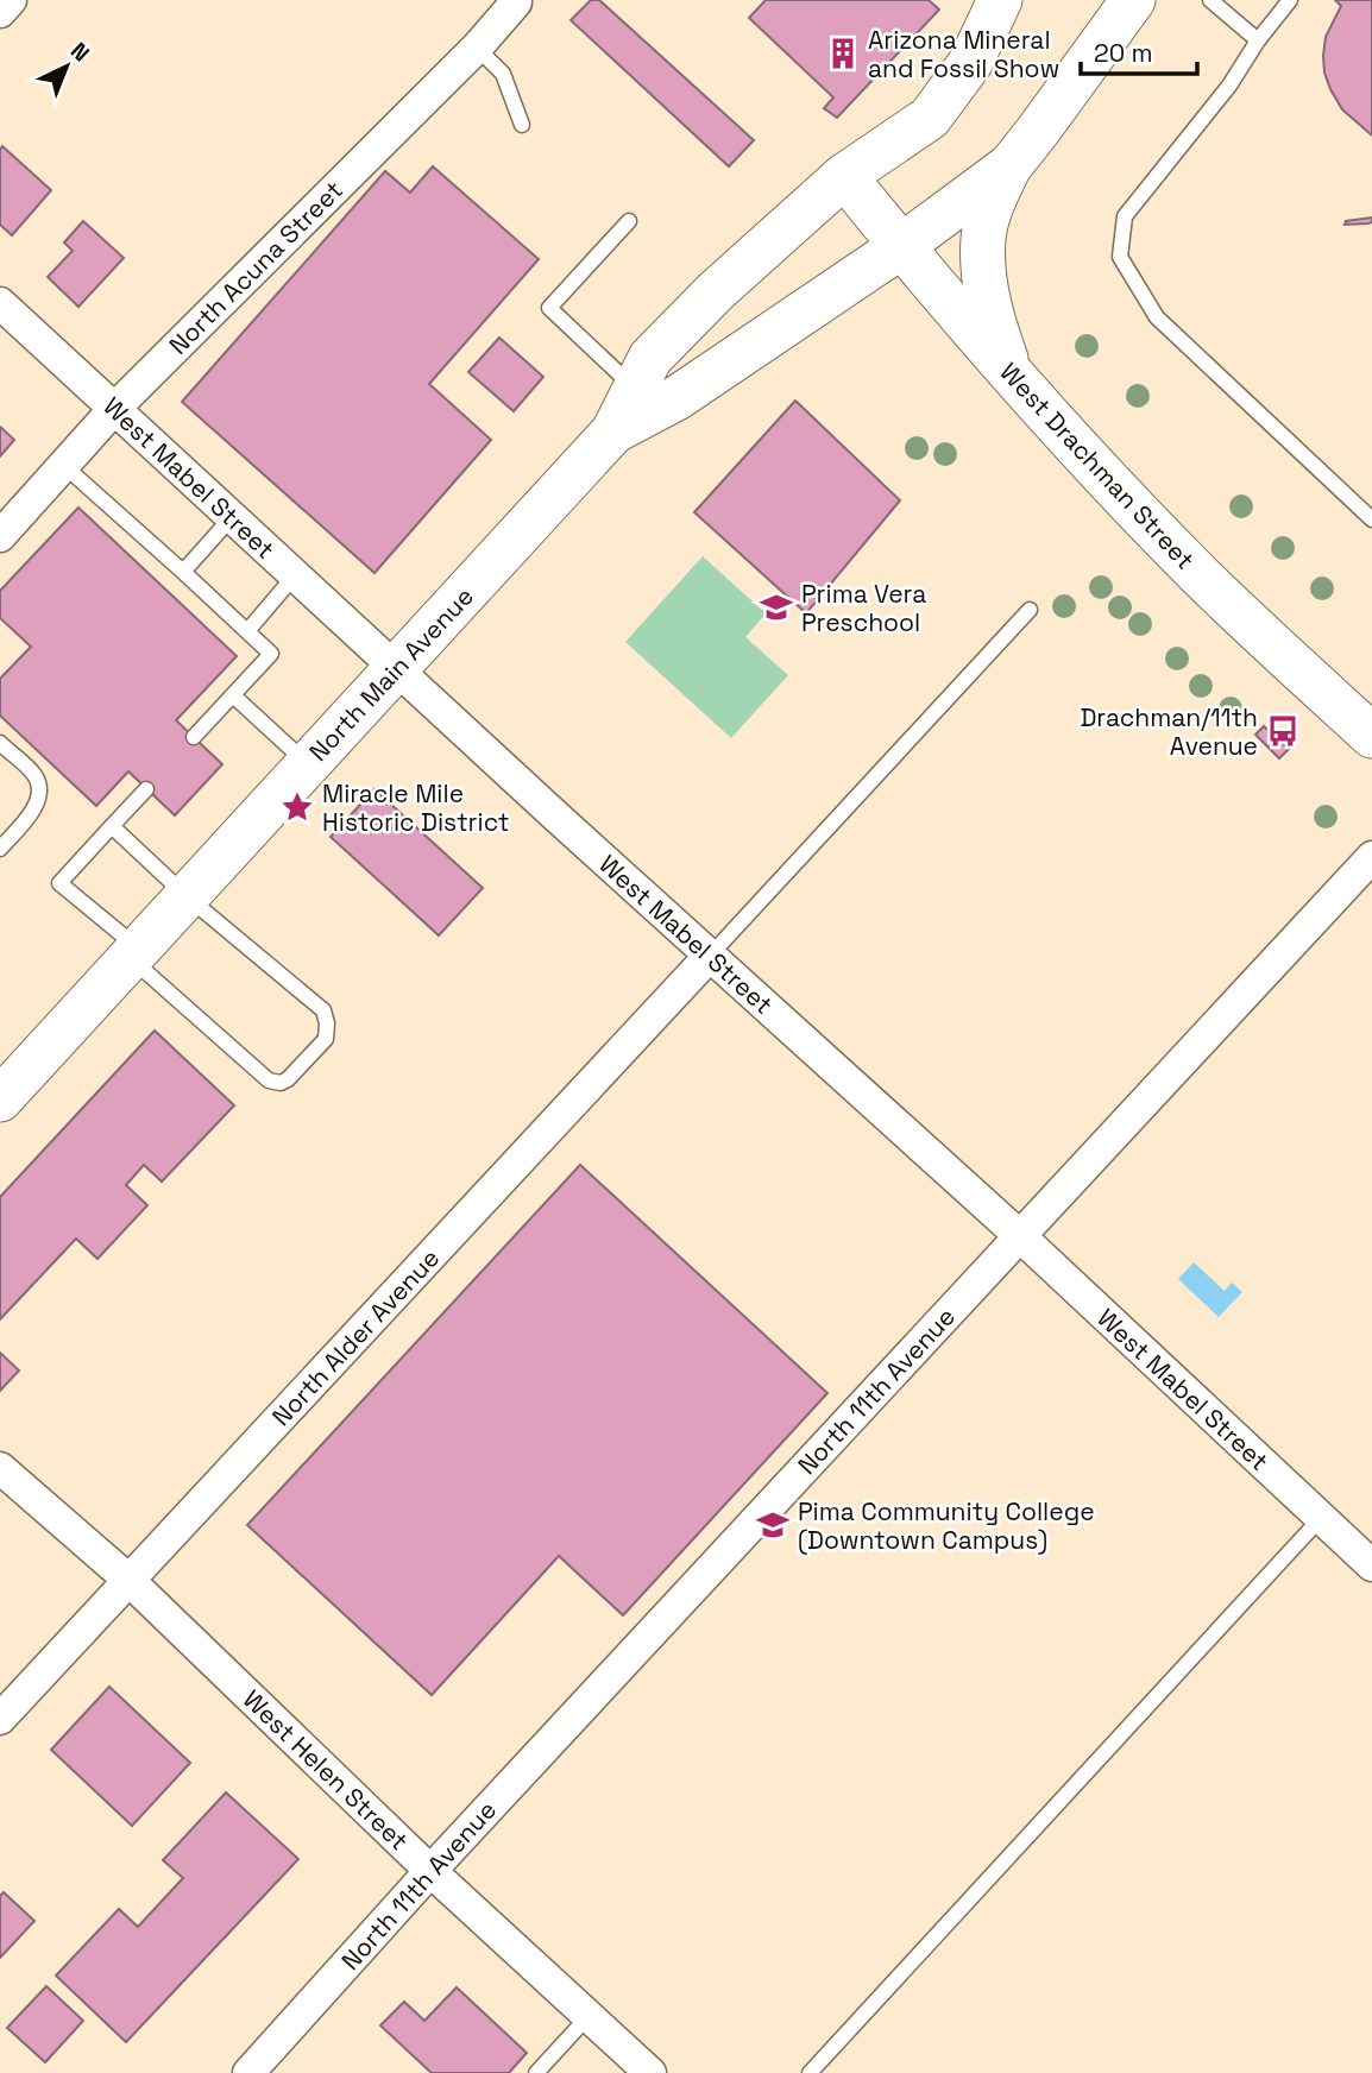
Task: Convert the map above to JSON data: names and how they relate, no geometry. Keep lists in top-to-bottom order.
{
  "streets": {
    "main road": ["West Drachman Street", "North Main Avenue"],
    "street": [
      "North Acuna Street",
      "West Mabel Street",
      "North Alder Avenue",
      "North 11th Avenue",
      "West Helen Street"
    ]
  },
  "crossings": [
    ["North Acuna Street", "West Mabel Street"],
    ["West Drachman Street", "North Main Avenue"],
    ["West Mabel Street", "North Main Avenue"],
    ["West Mabel Street", "North Alder Avenue"],
    ["West Mabel Street", "North 11th Avenue"],
    ["North Alder Avenue", "West Helen Street"],
    ["North 11th Avenue", "West Helen Street"]
  ],
  "places": {
    "building": ["Arizona Mineral and Fossil Show"],
    "school or university": ["Prima Vera Preschool", "Pima Community College (Downtown Campus)"],
    "bus stop": ["Drachman/11th Avenue"],
    "place": ["Miracle Mile Historic District"]
  },
  "scale_bar": "20 m",
  "north": "top right"
}
